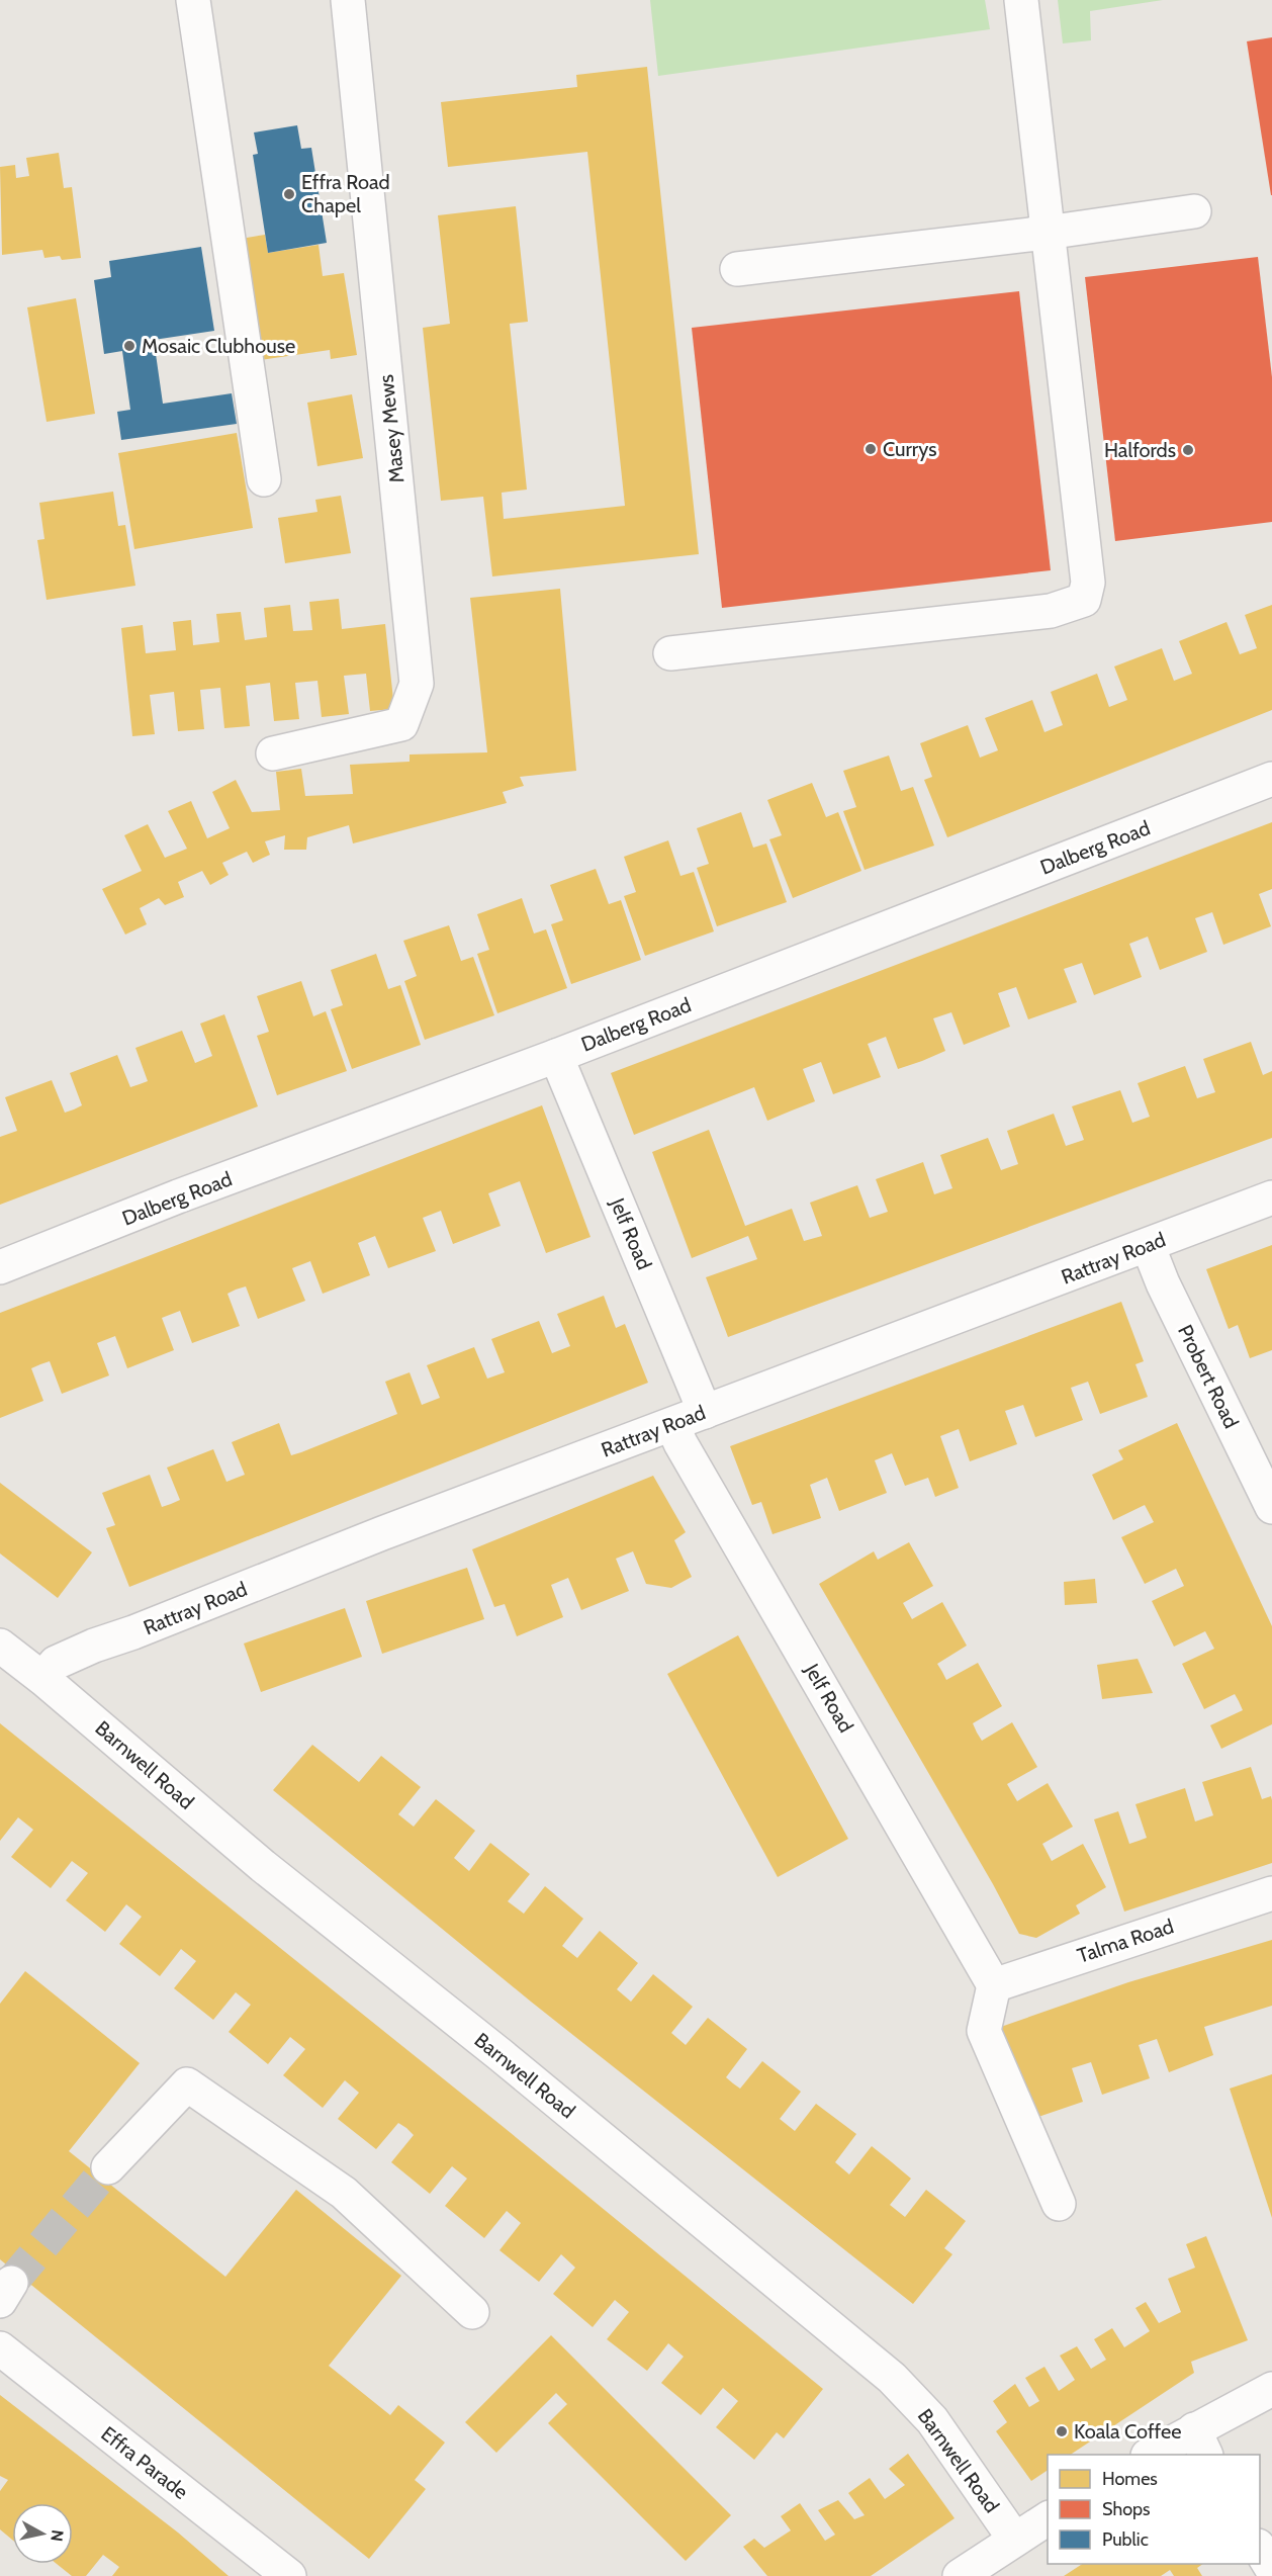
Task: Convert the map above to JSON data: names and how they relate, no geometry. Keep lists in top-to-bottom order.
{
  "streets": {
    "street": [
      "Masey Mews",
      "Dalberg Road",
      "Jelf Road",
      "Rattray Road",
      "Probert Road",
      "Barnwell Road",
      "Talma Road",
      "Effra Parade"
    ]
  },
  "crossings": [
    ["Dalberg Road", "Jelf Road"],
    ["Jelf Road", "Rattray Road"],
    ["Jelf Road", "Talma Road"],
    ["Rattray Road", "Probert Road"],
    ["Rattray Road", "Barnwell Road"]
  ],
  "places": [
    "Effra Road Chapel",
    "Mosaic Clubhouse",
    "Currys",
    "Halfords",
    "Koala Coffee"
  ],
  "legend": ["Homes", "Shops", "Public"],
  "north": "right"
}
